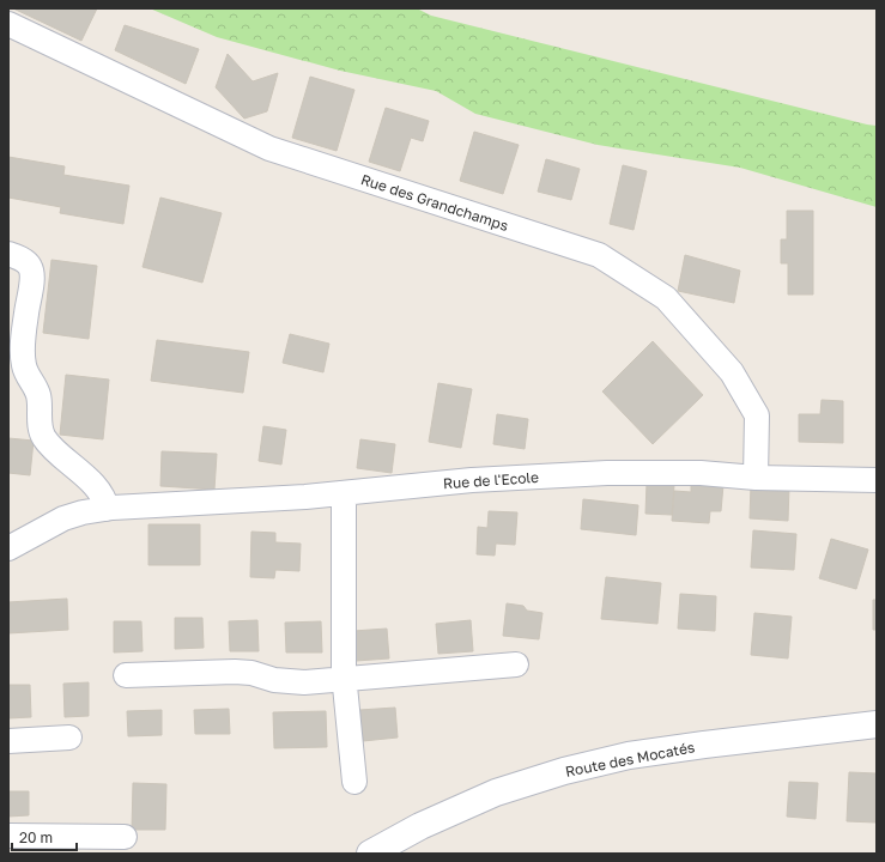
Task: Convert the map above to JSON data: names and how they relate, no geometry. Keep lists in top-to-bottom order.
{
  "streets": {
    "street": ["Rue des Grandchamps", "Rue de l'Ecole", "Route des Mocatés"]
  },
  "crossings": [
    ["Rue des Grandchamps", "Rue de l'Ecole"]
  ],
  "scale_bar": "20 m"
}
